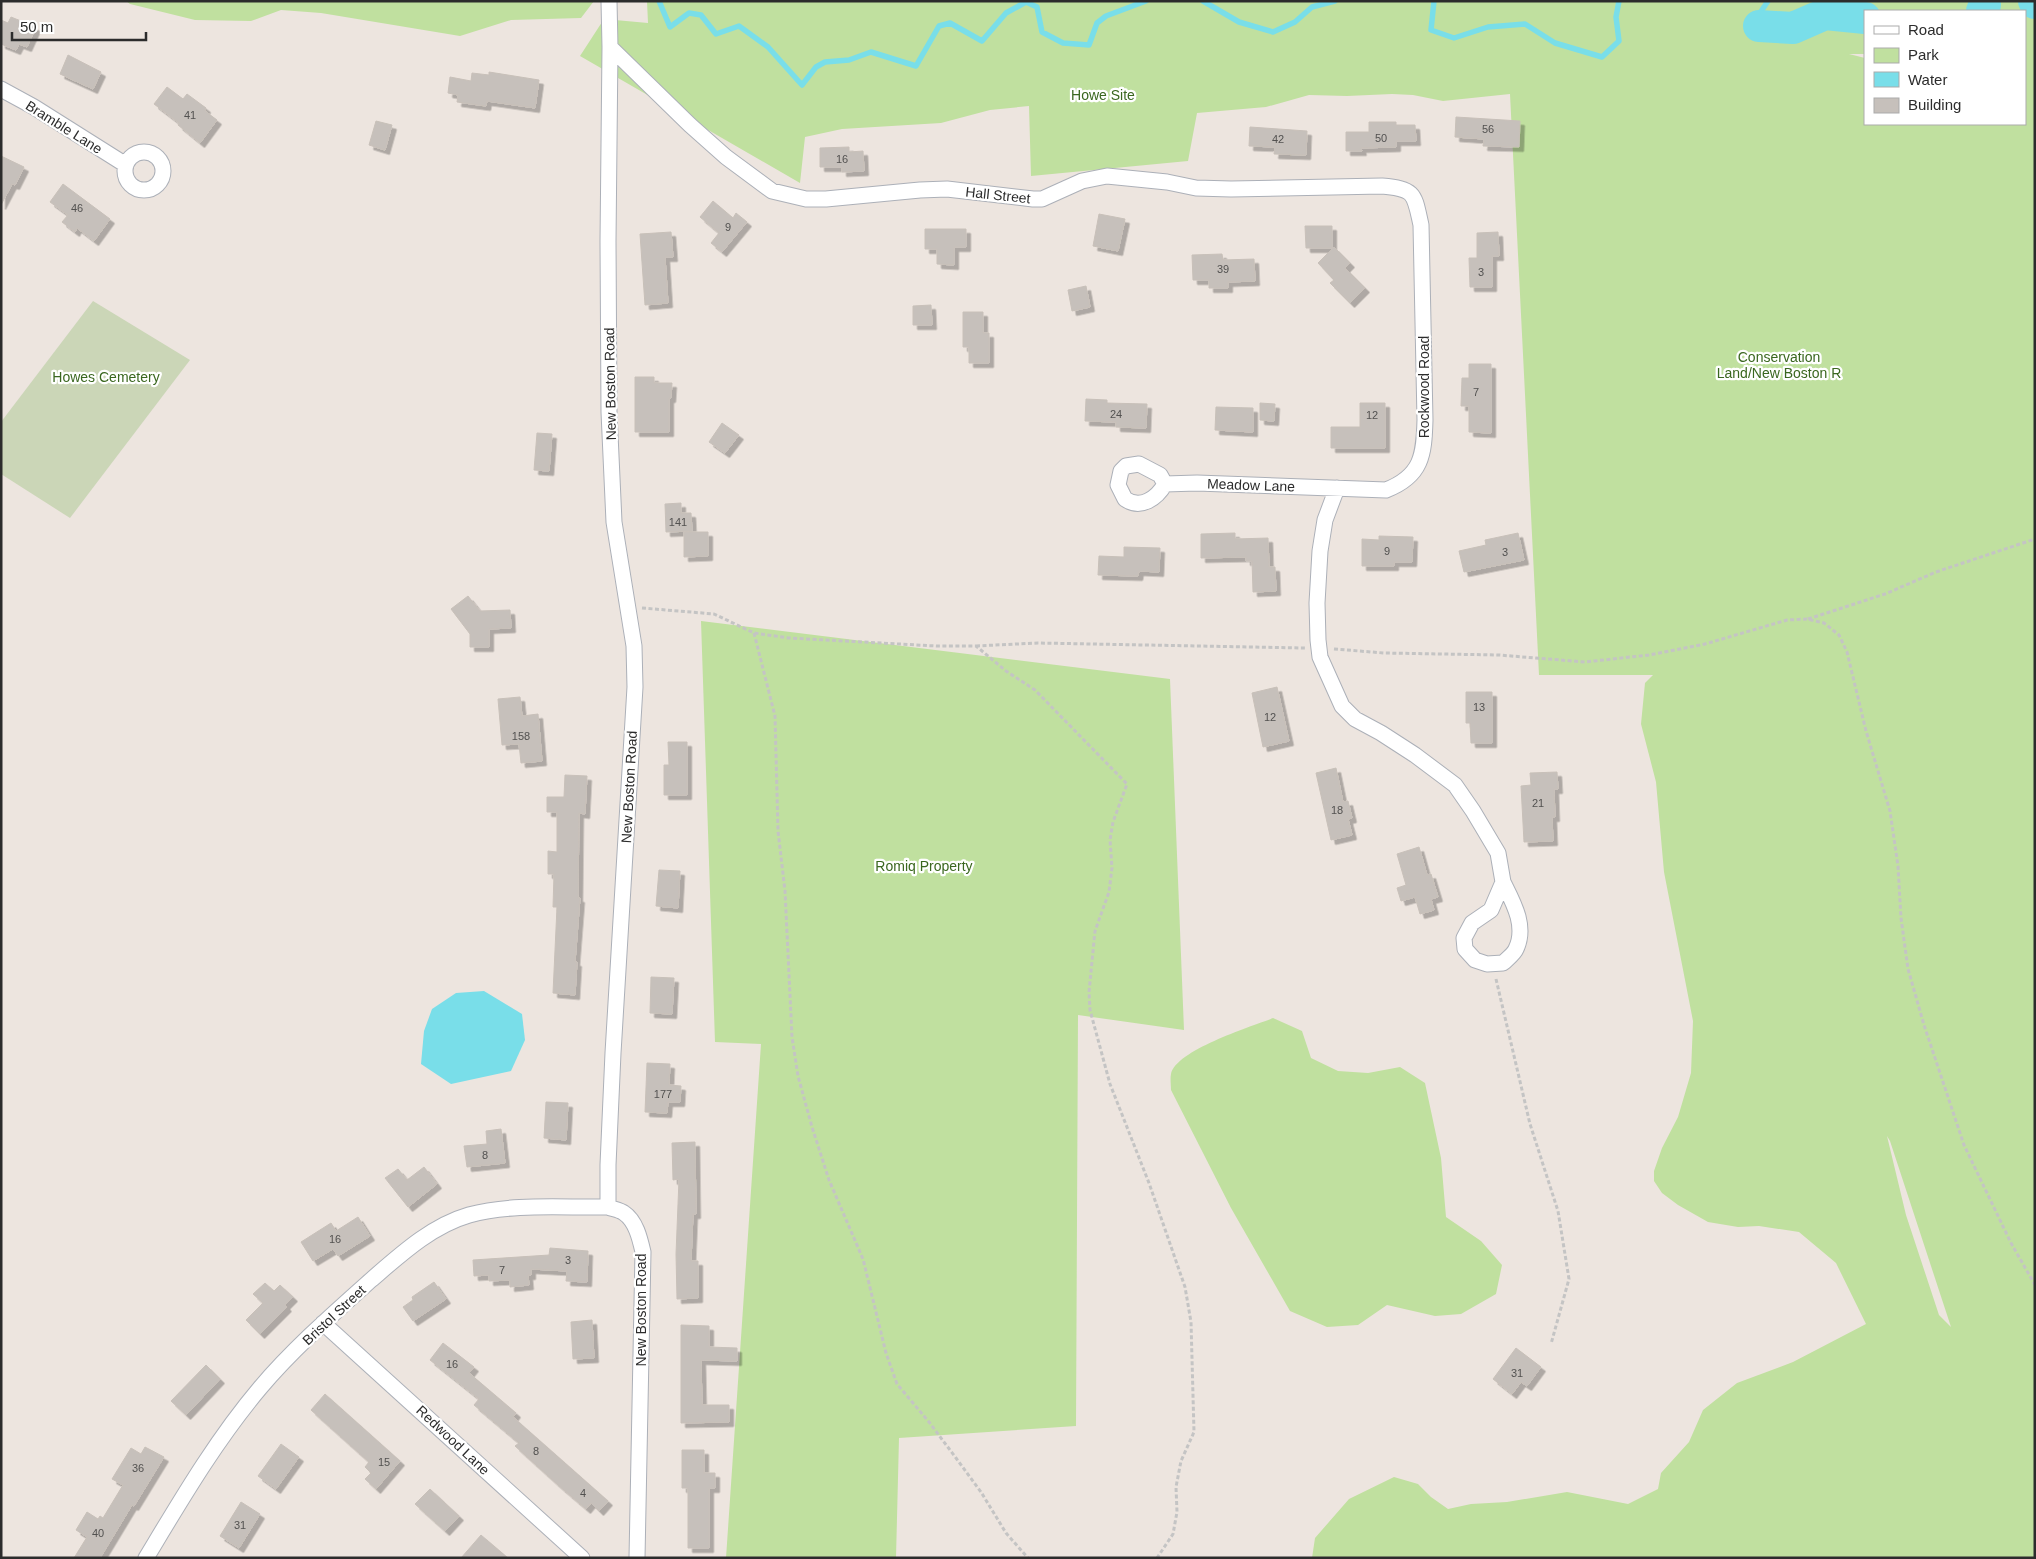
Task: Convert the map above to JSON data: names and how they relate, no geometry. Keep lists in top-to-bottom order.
{
  "streets": {
    "street": [
      "Bramble Lane",
      "Hall Street",
      "New Boston Road",
      "Rockwood Road",
      "Meadow Lane",
      "Bristol Street",
      "Redwood Lane"
    ]
  },
  "crossings": [
    ["Hall Street", "New Boston Road"],
    ["Hall Street", "Rockwood Road"],
    ["New Boston Road", "Bristol Street"],
    ["Rockwood Road", "Meadow Lane"],
    ["Bristol Street", "Redwood Lane"]
  ],
  "parks": [
    "Howe Site",
    "Conservation Land/New Boston R",
    "Howes Cemetery",
    "Romiq Property"
  ],
  "house_numbers": [
    "41",
    "56",
    "50",
    "42",
    "16",
    "46",
    "9",
    "39",
    "3",
    "7",
    "24",
    "12",
    "141",
    "9",
    "3",
    "13",
    "12",
    "158",
    "21",
    "18",
    "177",
    "8",
    "16",
    "3",
    "7",
    "16",
    "31",
    "8",
    "15",
    "36",
    "4",
    "31",
    "40"
  ],
  "legend": [
    "Road",
    "Park",
    "Water",
    "Building"
  ],
  "scale_bar": "50 m"
}
